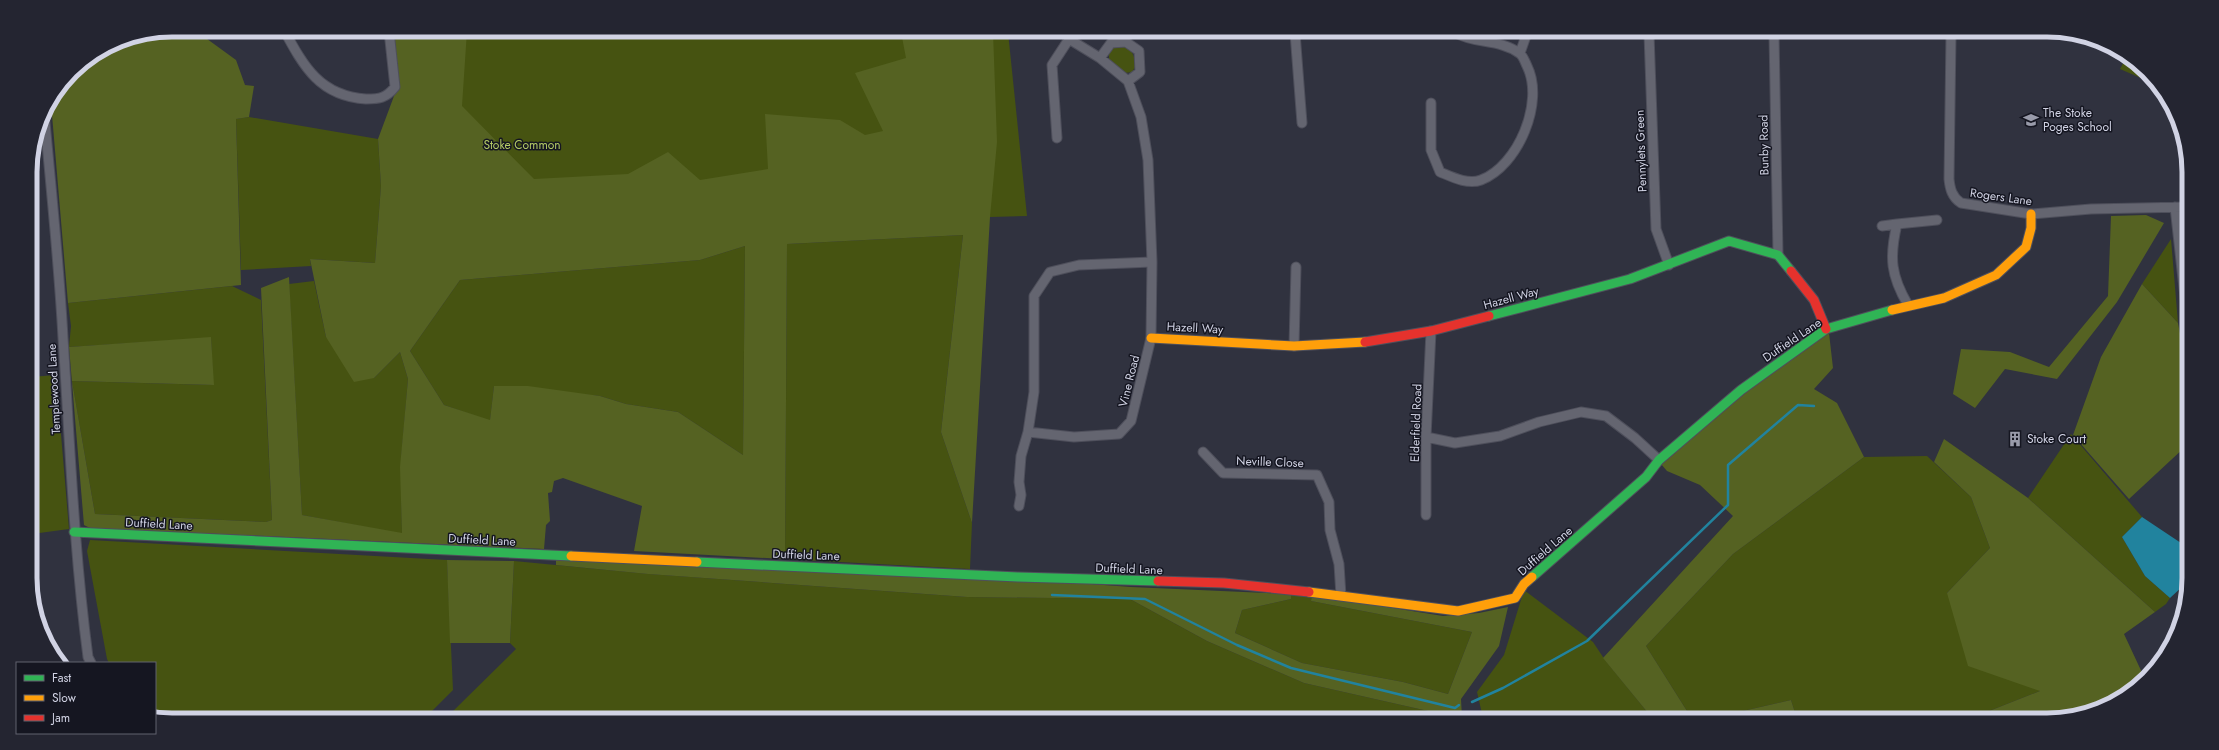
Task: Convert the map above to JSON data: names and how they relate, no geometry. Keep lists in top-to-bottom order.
{
  "streets": {
    "street": [
      "Bunby Road",
      "Pennylets Green",
      "Rogers Lane",
      "Hazell Way",
      "Duffield Lane",
      "Vine Road",
      "Templewood Lane",
      "Elderfield Road",
      "Neville Close"
    ]
  },
  "crossings": [
    ["Bunby Road", "Hazell Way"],
    ["Pennylets Green", "Hazell Way"],
    ["Rogers Lane", "Duffield Lane"],
    ["Hazell Way", "Vine Road"],
    ["Hazell Way", "Elderfield Road"],
    ["Duffield Lane", "Templewood Lane"],
    ["Duffield Lane", "Neville Close"]
  ],
  "parks": ["Stoke Common"],
  "places": {
    "school or university": ["The Stoke Poges School"],
    "building": ["Stoke Court"]
  },
  "legend": ["Fast", "Slow", "Jam"]
}
